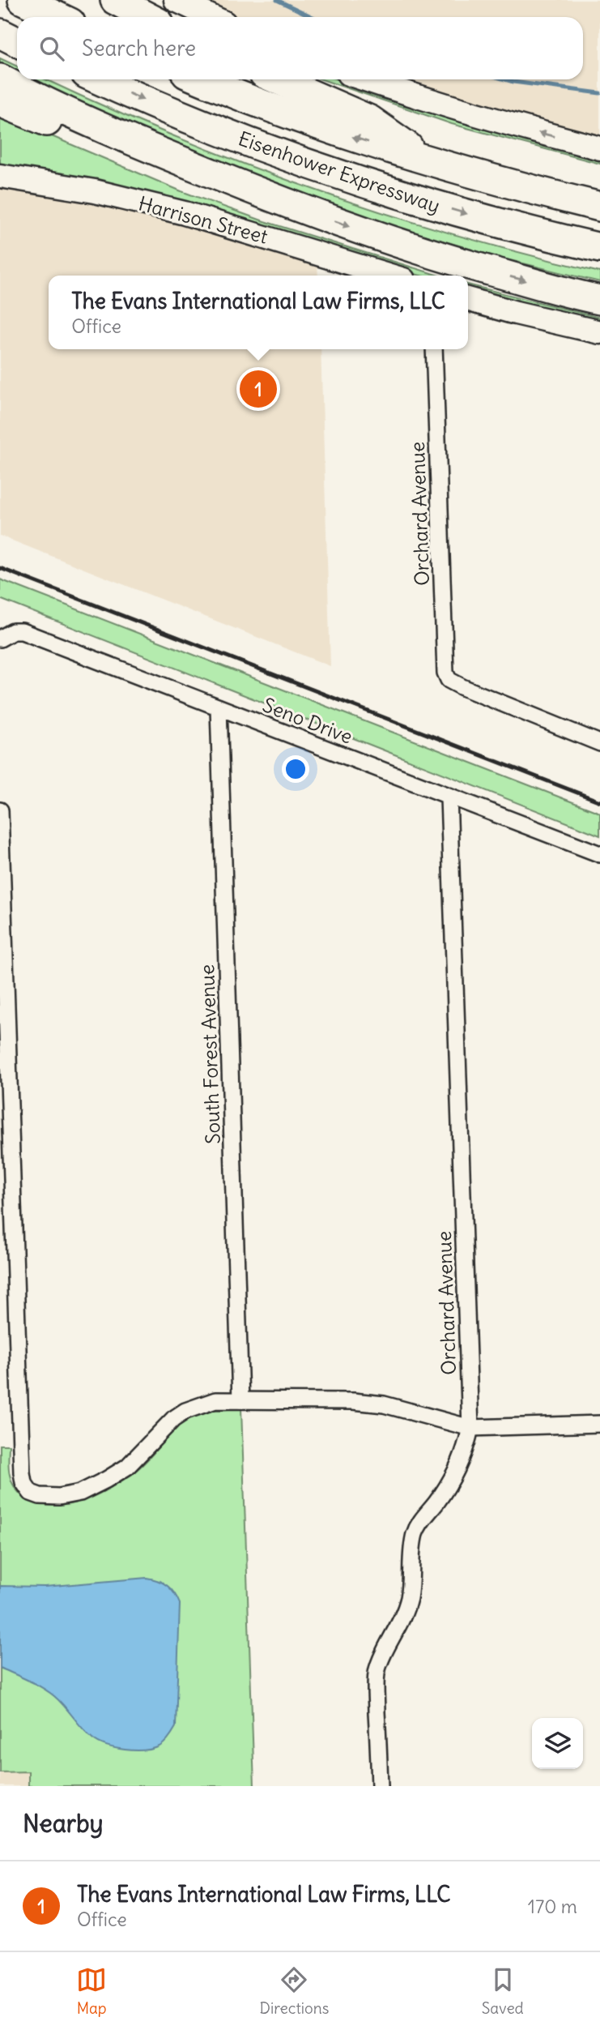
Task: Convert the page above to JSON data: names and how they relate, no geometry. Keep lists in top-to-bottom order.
{
  "streets": {
    "highway": ["Eisenhower Expressway"],
    "main road": ["Harrison Street"],
    "street": ["Orchard Avenue", "Seno Drive", "South Forest Avenue"]
  },
  "crossings": [
    ["Orchard Avenue", "Seno Drive"],
    ["Seno Drive", "South Forest Avenue"]
  ],
  "page": {
    "search": "Search here",
    "popup": ["The Evans International Law Firms, LLC", "Office"],
    "pins": "1",
    "heading": "Nearby",
    "list": [
      {
        "mark": "1",
        "name": "The Evans International Law Firms, LLC",
        "note": "Office",
        "value": "170 m"
      }
    ],
    "nav": ["Map", "Directions", "Saved"]
  }
}
